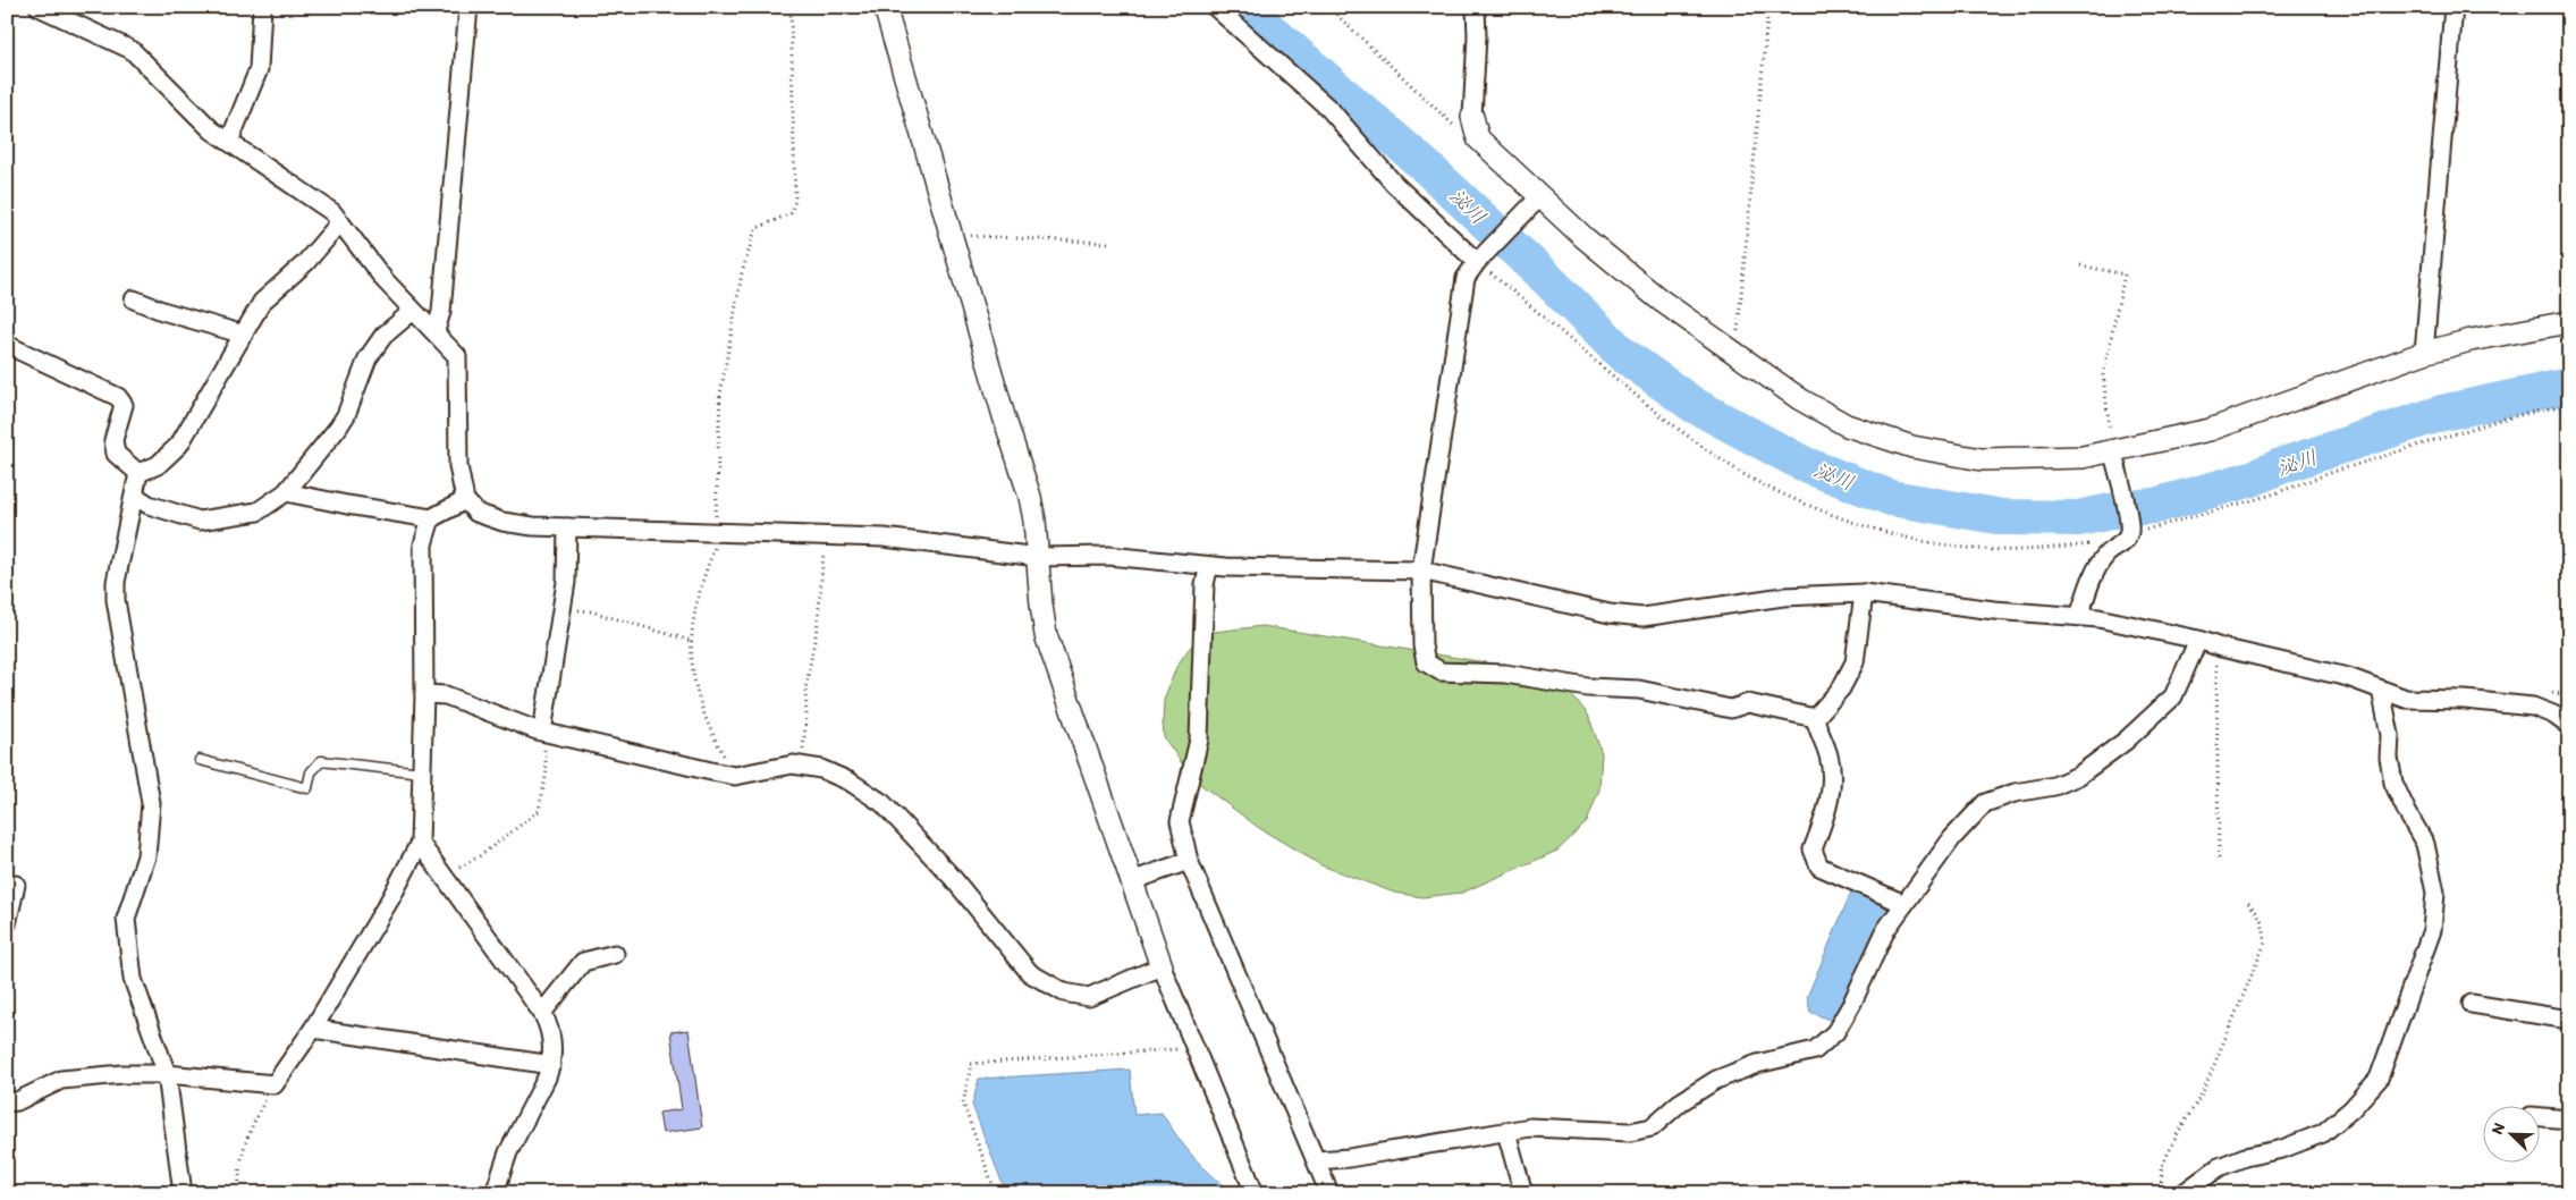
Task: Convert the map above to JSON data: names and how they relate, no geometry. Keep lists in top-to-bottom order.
{
  "water": ["泌川"],
  "north": "top left"
}
